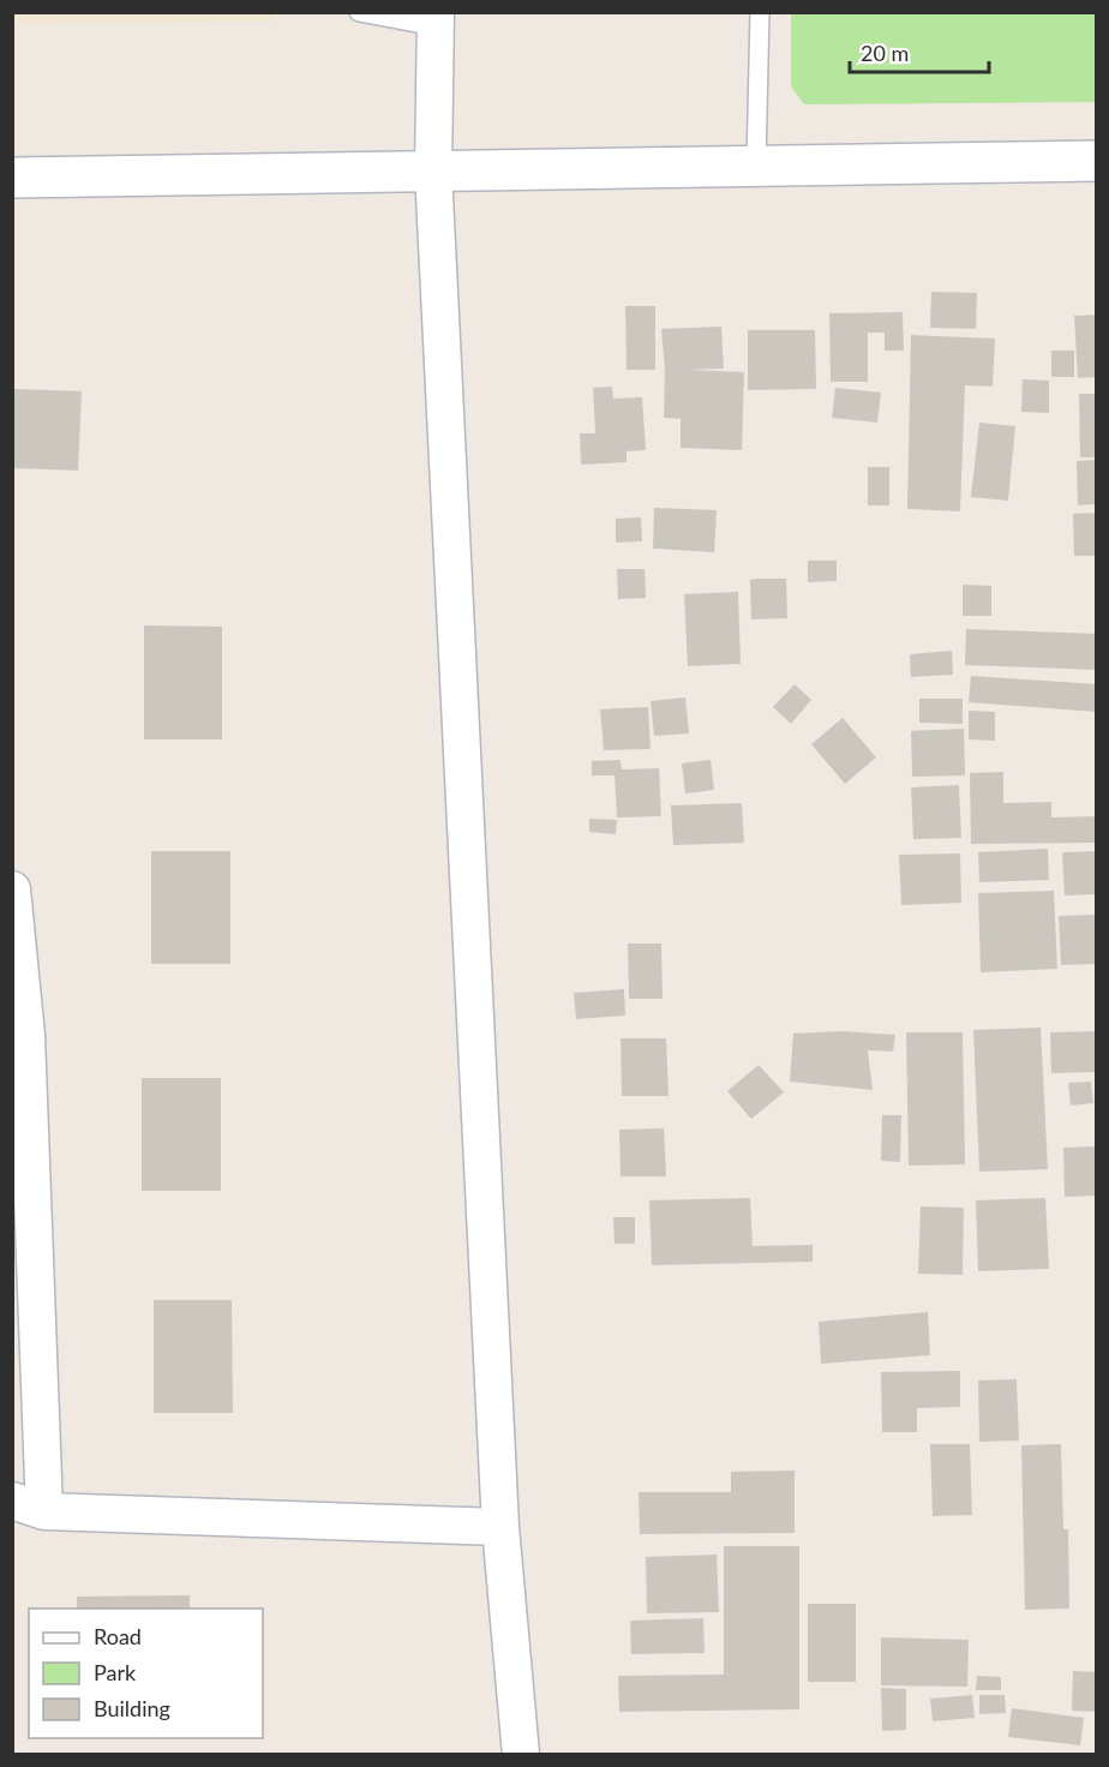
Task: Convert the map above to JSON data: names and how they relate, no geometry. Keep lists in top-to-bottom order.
{
  "legend": ["Road", "Park", "Building"],
  "scale_bar": "20 m"
}
